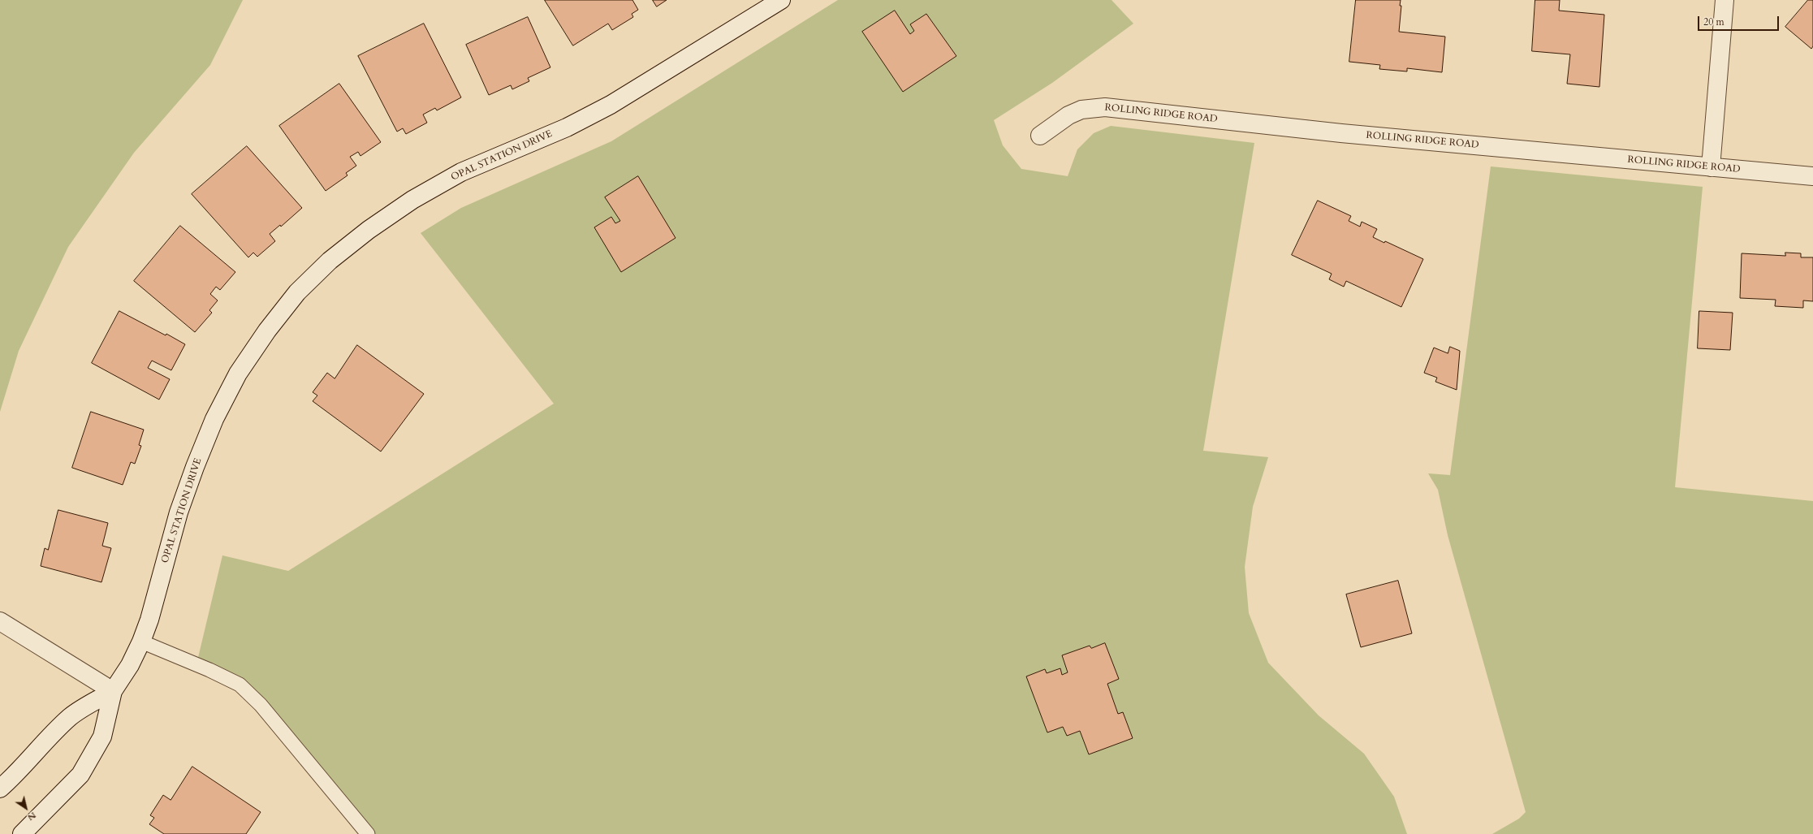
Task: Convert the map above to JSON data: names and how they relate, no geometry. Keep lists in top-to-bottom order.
{
  "streets": {
    "street": ["ROLLING RIDGE ROAD", "OPAL STATION DRIVE"]
  },
  "scale_bar": "20 m",
  "north": "bottom right"
}
